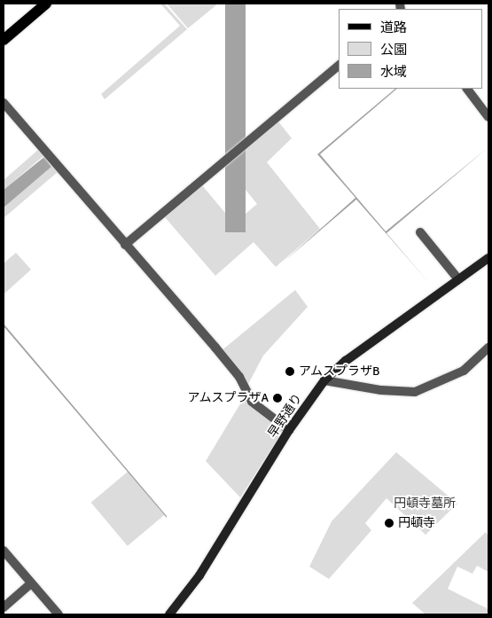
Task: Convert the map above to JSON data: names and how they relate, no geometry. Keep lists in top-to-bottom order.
{
  "streets": {
    "street": ["早野通り"]
  },
  "parks": ["円頓寺墓所"],
  "places": ["アムスプラザB", "アムスプラザA", "円頓寺"],
  "legend": ["道路", "公園", "水域"]
}
